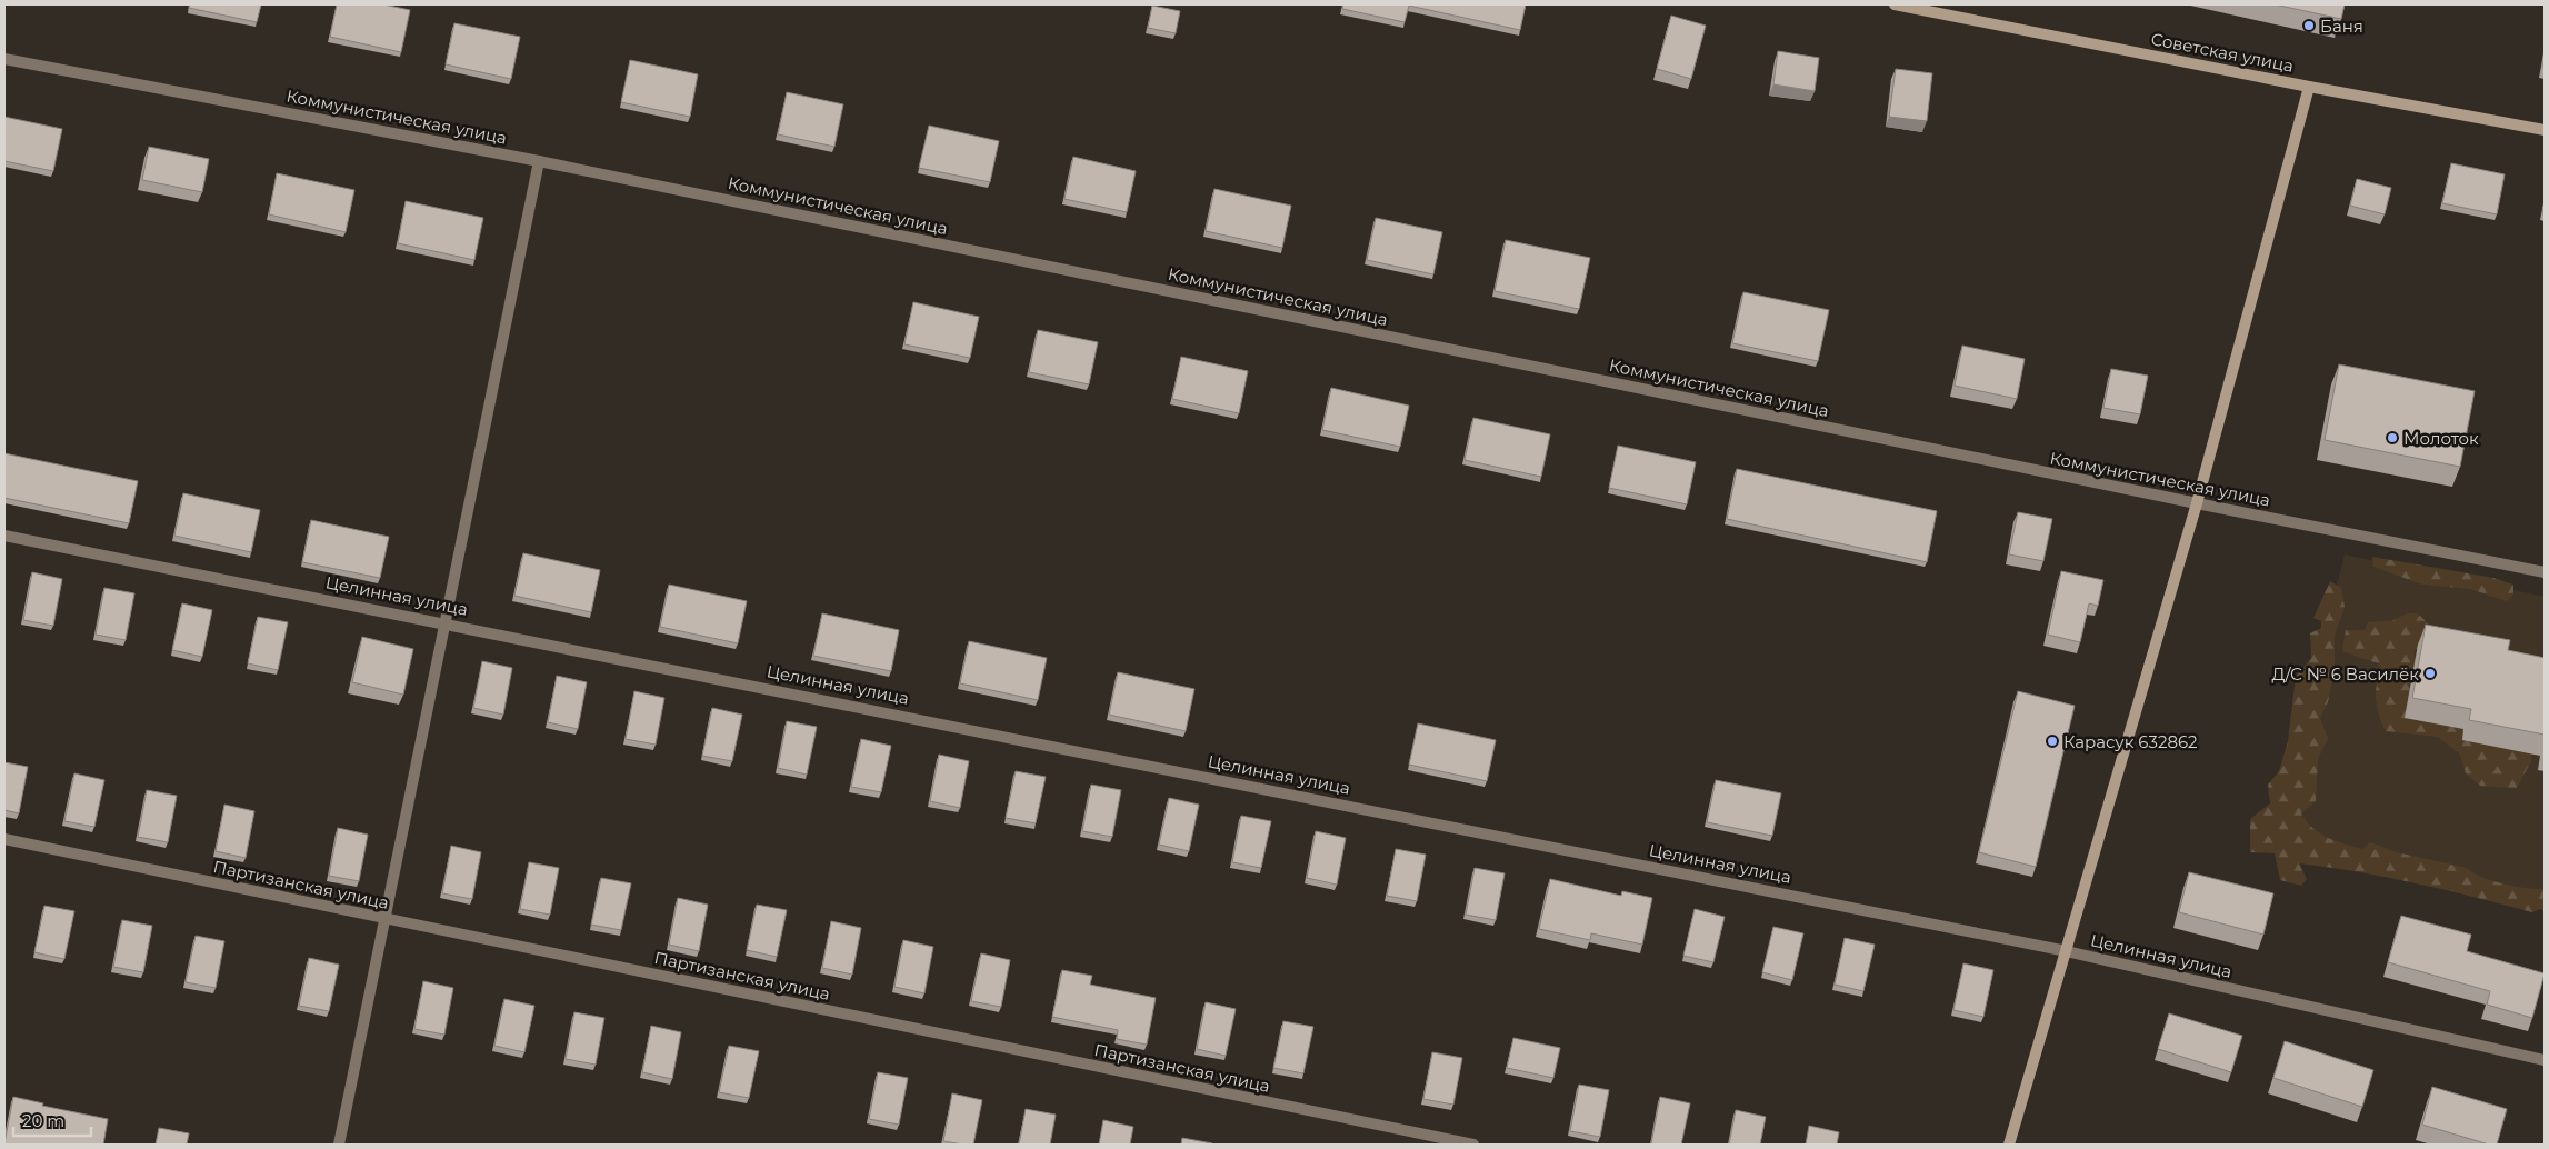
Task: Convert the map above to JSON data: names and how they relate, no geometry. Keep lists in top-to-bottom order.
{
  "streets": {
    "street": [
      "Советская улица",
      "Коммунистическая улица",
      "Целинная улица",
      "Партизанская улица"
    ]
  },
  "places": [
    "Баня",
    "Молоток",
    "Д/С № 6 Василёк",
    "Карасук 632862"
  ],
  "scale_bar": "20 m"
}
